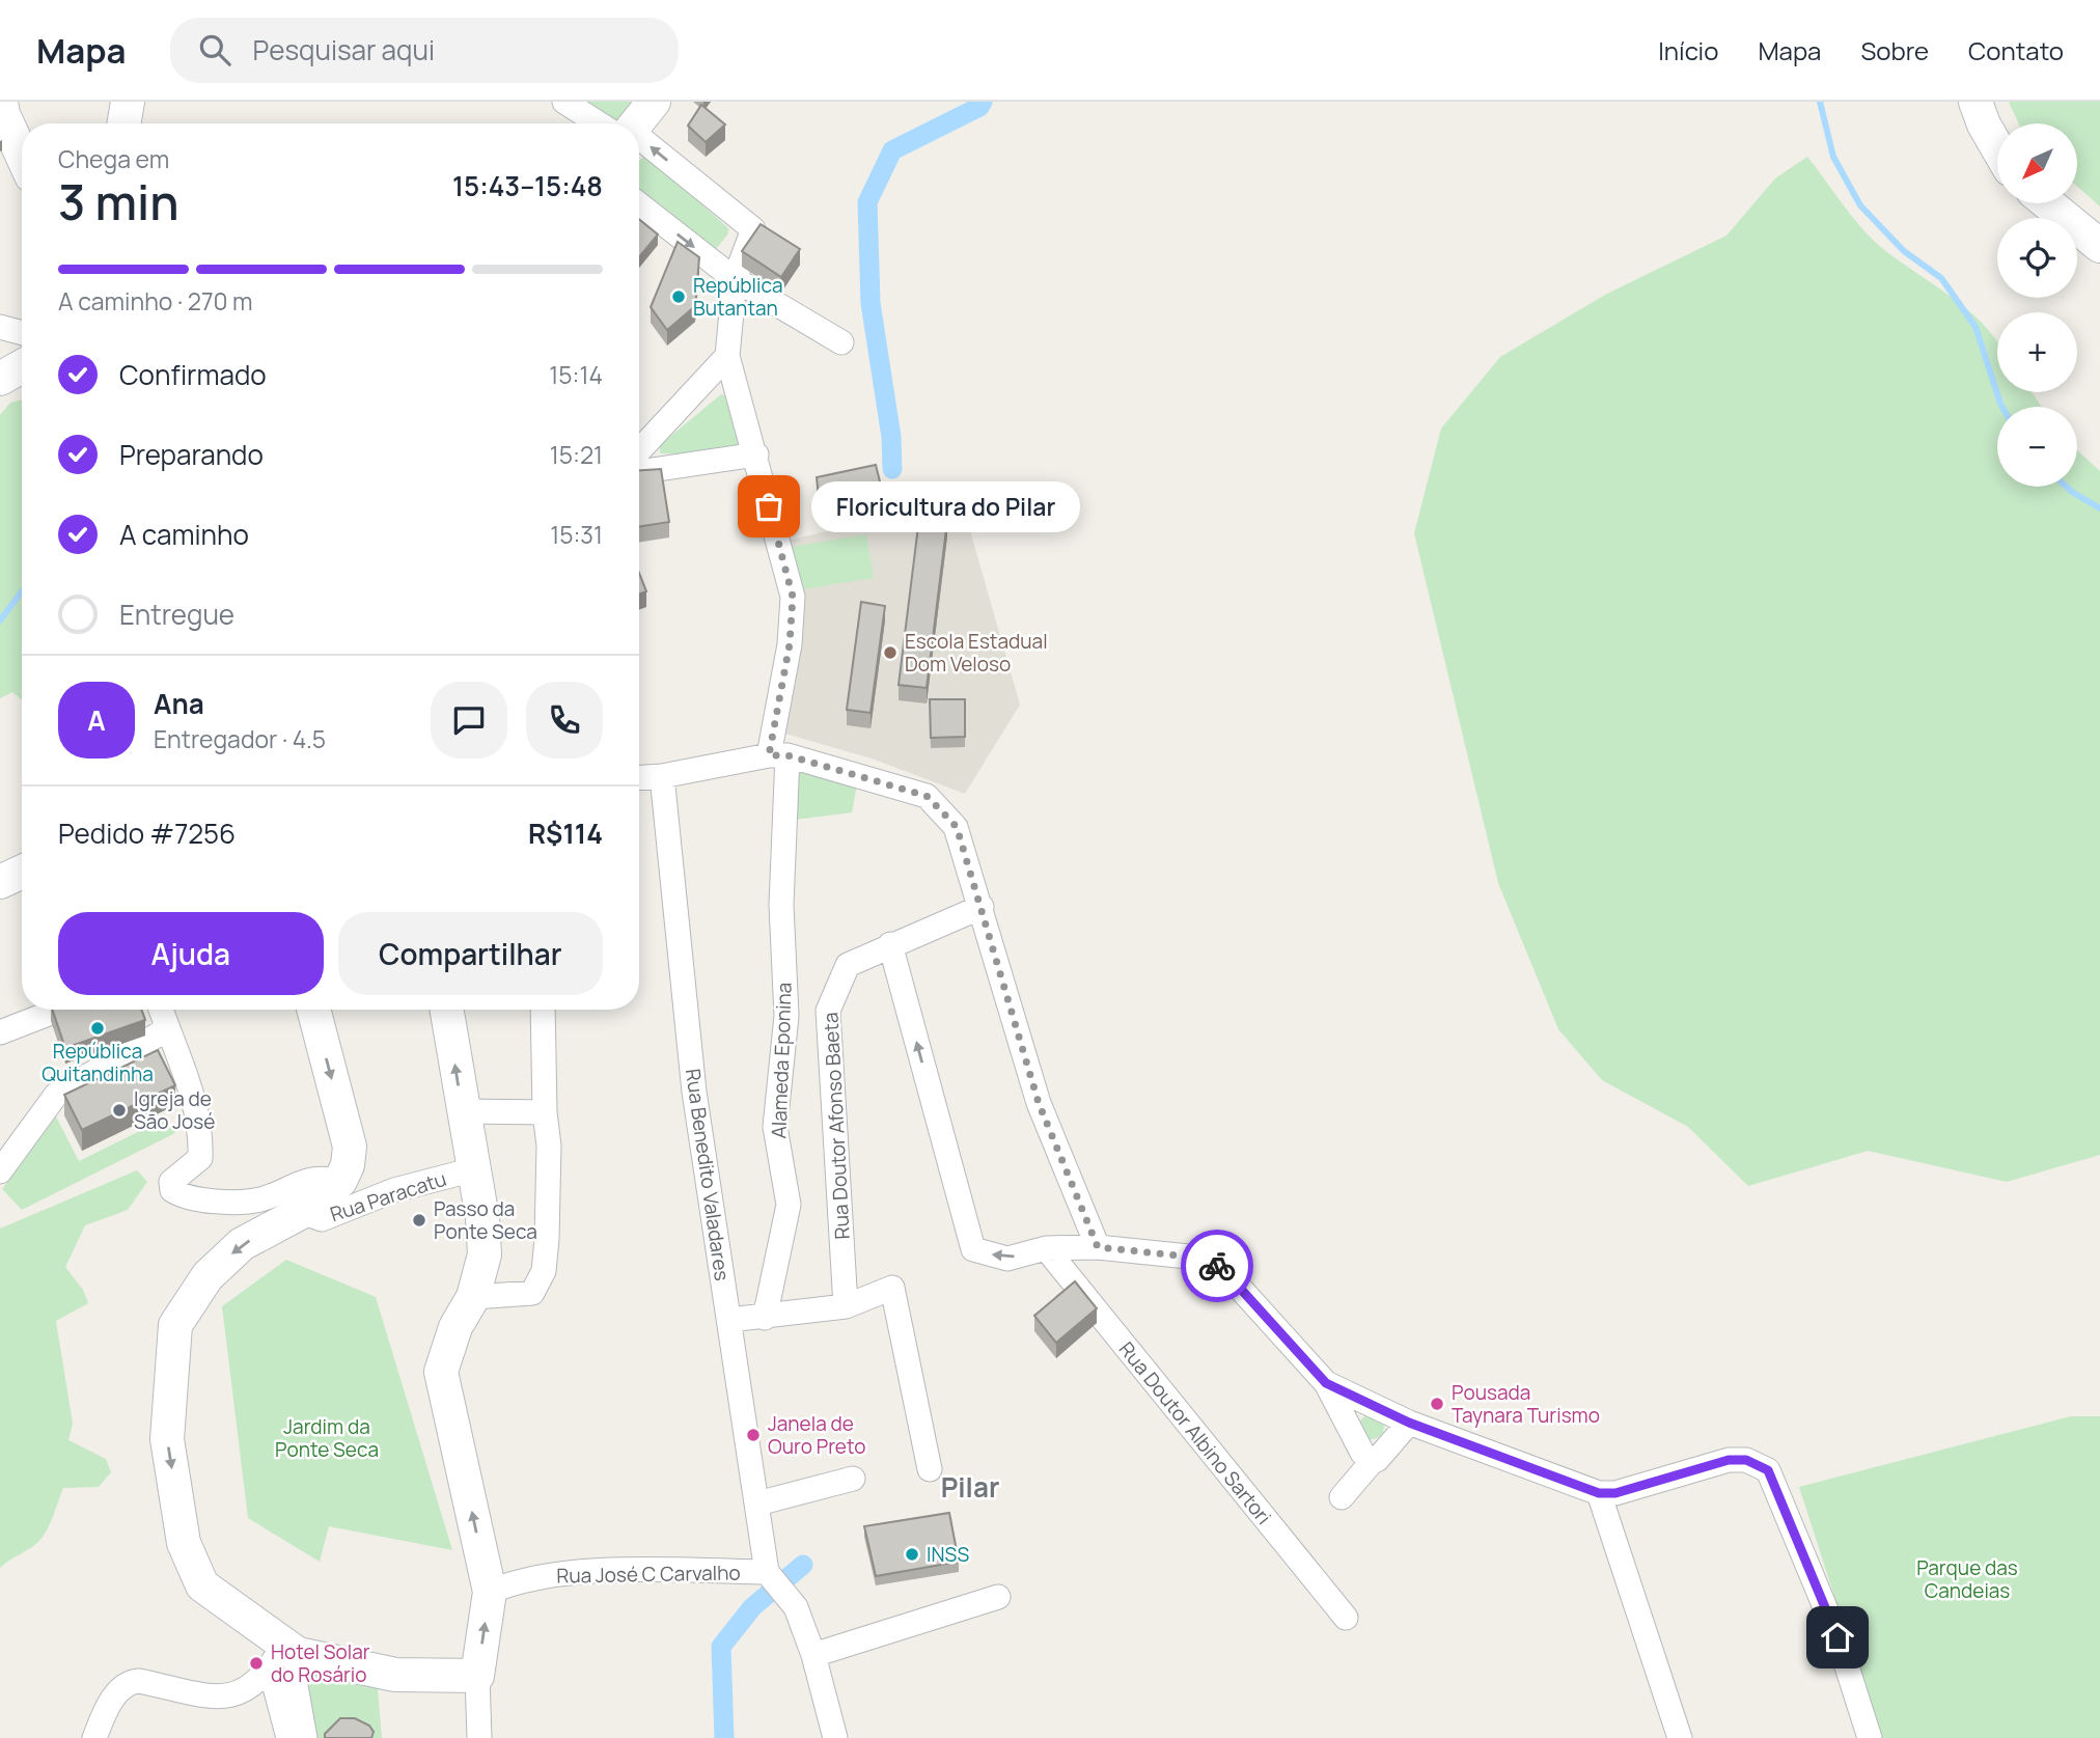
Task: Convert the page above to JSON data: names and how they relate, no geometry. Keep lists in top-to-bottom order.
{
  "streets": {
    "street": [
      "Alameda Eponina",
      "Rua Doutor Afonso Baeta",
      "Rua Benedito Valadares",
      "Rua Paracatu",
      "Rua Doutor Albino Sartori",
      "Rua José C Carvalho"
    ]
  },
  "crossings": [
    ["Rua Benedito Valadares", "Rua José C Carvalho"]
  ],
  "districts": ["Pilar"],
  "parks": ["Jardim da Ponte Seca", "Parque das Candeias"],
  "places": [
    "República Butantan",
    "Floricultura do Pilar",
    "Escola Estadual Dom Veloso",
    "República Quitandinha",
    "Igreja de São José",
    "Passo da Ponte Seca",
    "Pousada Taynara Turismo",
    "Janela de Ouro Preto",
    "INSS",
    "Hotel Solar do Rosário"
  ],
  "north": "bottom left",
  "page": {
    "header": "Mapa",
    "search": "Pesquisar aqui",
    "nav": [
      "Início",
      "Mapa",
      "Sobre",
      "Contato"
    ],
    "map_buttons": ["+", "−"],
    "heading": ["3 min", "Chega em", "15:43–15:48"],
    "panel": [
      "Ana",
      "Entregador · 4.5",
      "Pedido #7256",
      "R$114"
    ],
    "bar": "A caminho · 270 m",
    "list": [
      ["Confirmado", "15:14"],
      ["Preparando", "15:21"],
      ["A caminho", "15:31"],
      "Entregue"
    ],
    "bubble": "Floricultura do Pilar",
    "round": "A",
    "buttons": ["Ajuda", "Compartilhar"]
  }
}
